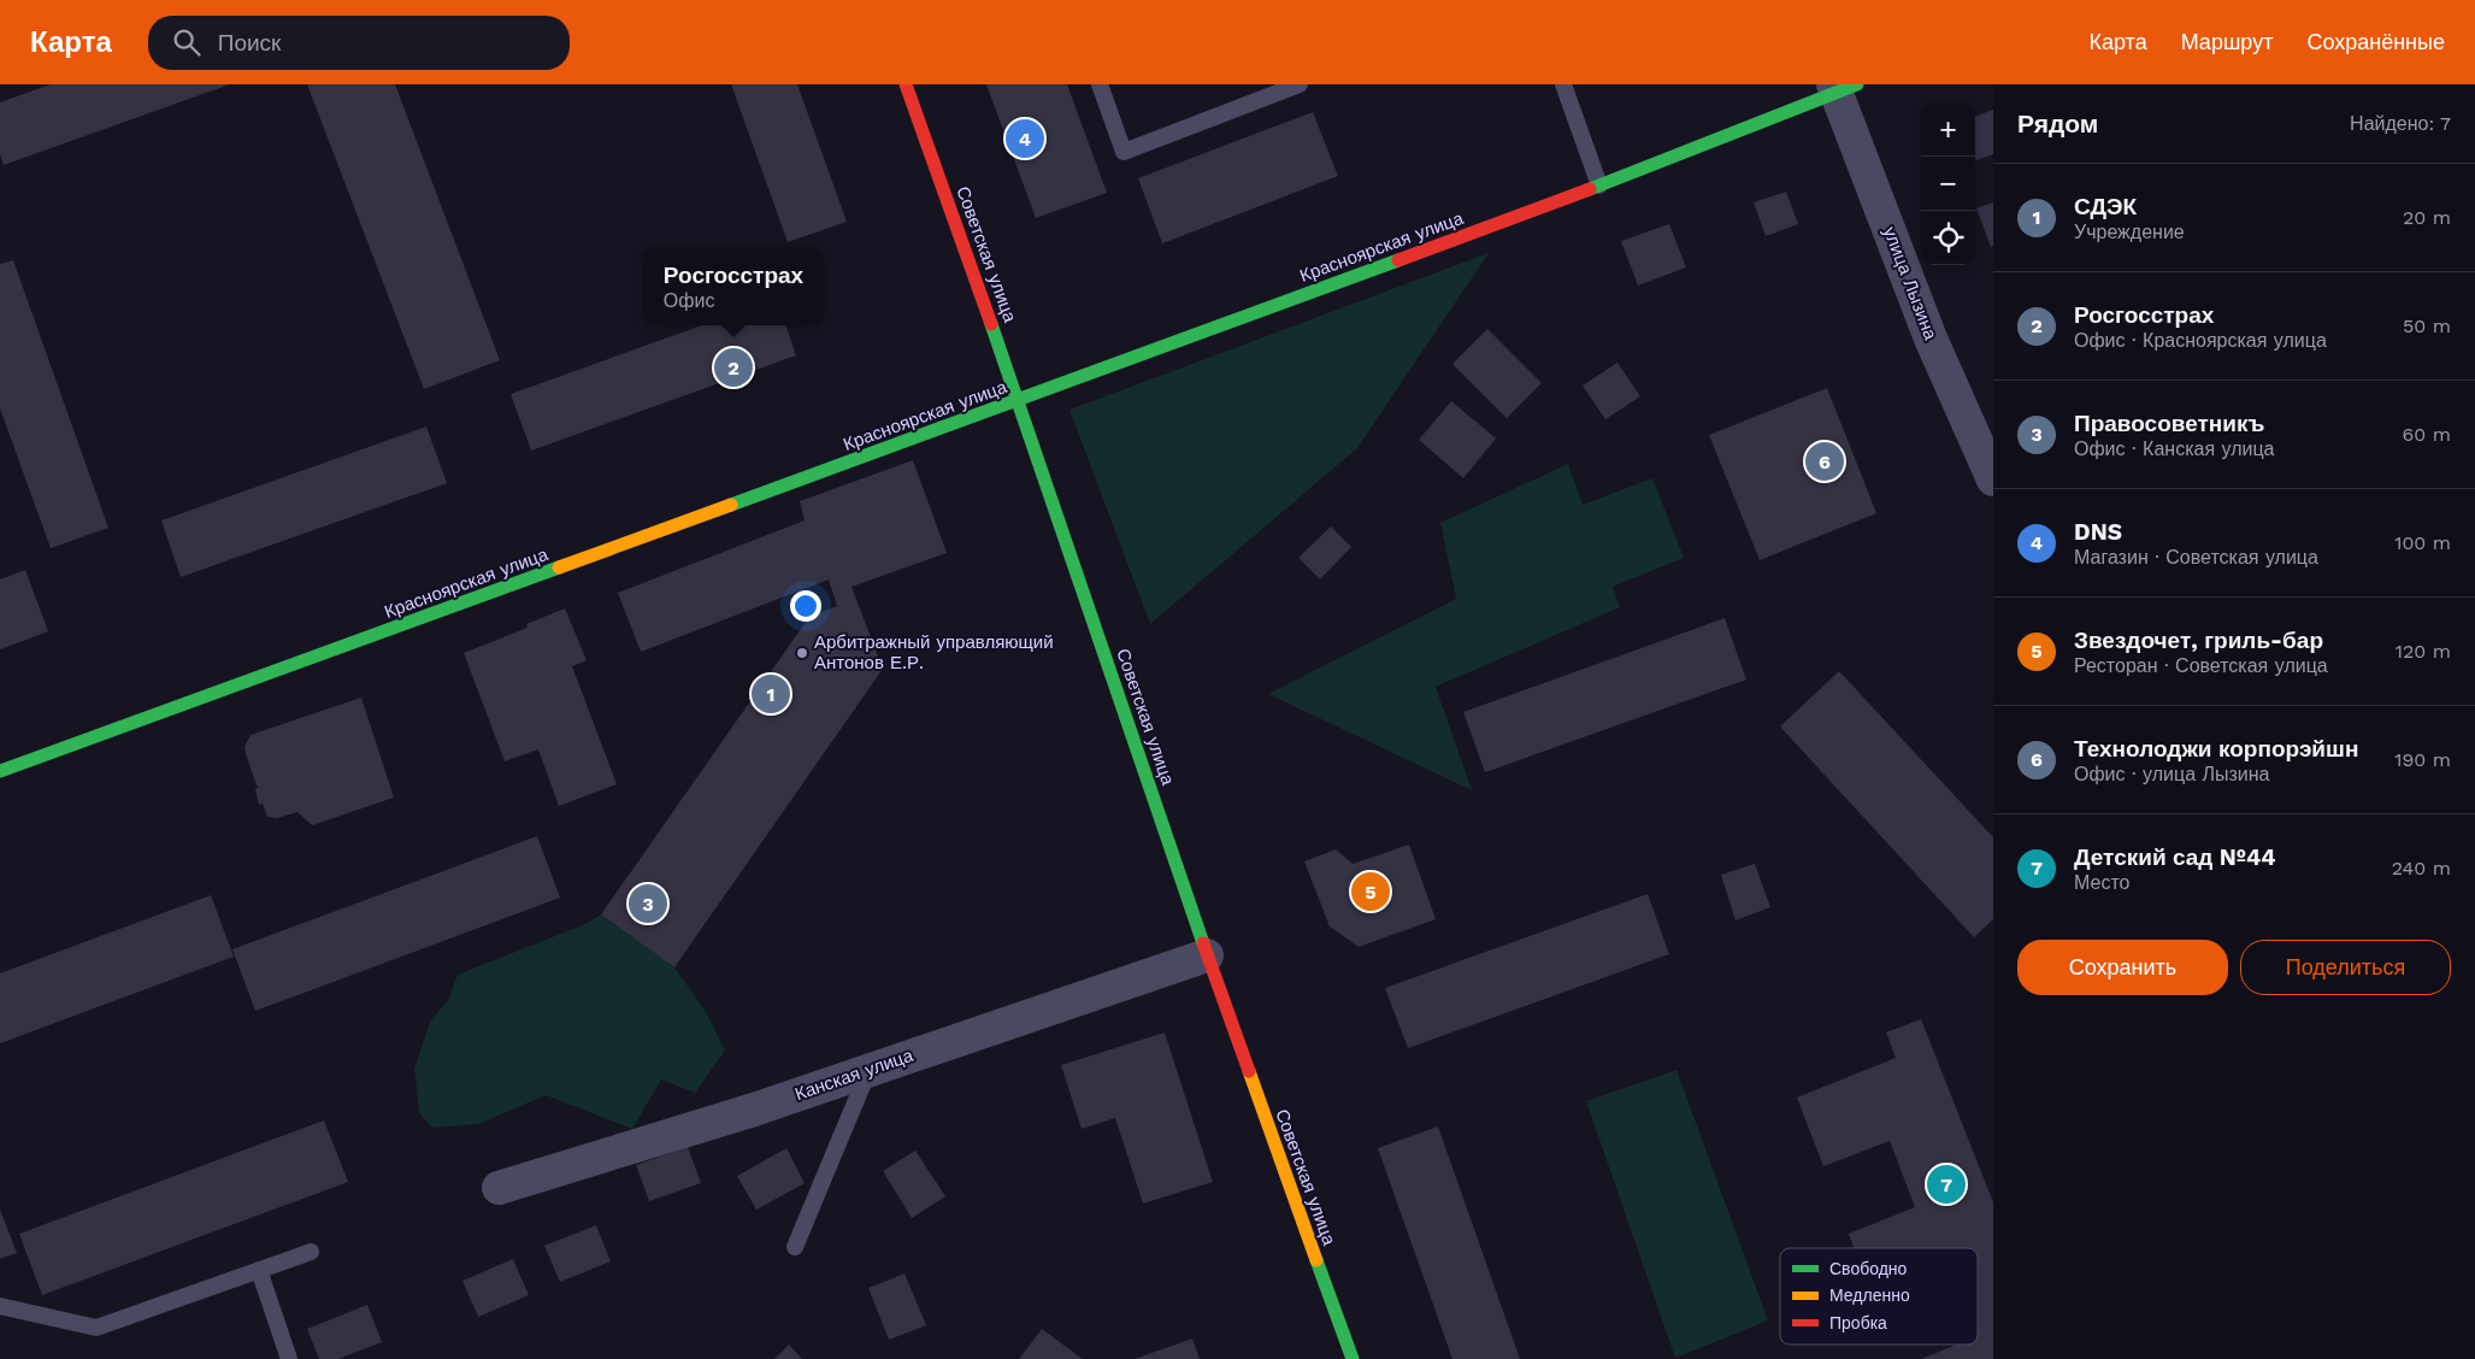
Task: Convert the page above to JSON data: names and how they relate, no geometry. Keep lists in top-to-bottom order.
{
  "streets": {
    "main road": ["Красноярская улица", "Советская улица"],
    "street": ["улица Лызина", "Канская улица"]
  },
  "crossings": [
    ["Красноярская улица", "Советская улица"],
    ["Красноярская улица", "улица Лызина"],
    ["Советская улица", "Канская улица"]
  ],
  "places": ["Арбитражный управляющий Антонов Е.Р."],
  "legend": ["Свободно", "Медленно", "Пробка"],
  "page": {
    "header": "Карта",
    "search": "Поиск",
    "nav": ["Карта", "Маршрут", "Сохранённые"],
    "heading": ["Рядом", "Найдено: 7"],
    "map_buttons": ["+", "−"],
    "pins": [
      "4",
      "2",
      "6",
      "1",
      "5",
      "3",
      "7"
    ],
    "list": [
      {
        "mark": "1",
        "name": "СДЭК",
        "note": "Учреждение",
        "value": "20 m"
      },
      {
        "mark": "2",
        "name": "Росгосстрах",
        "note": "Офис · Красноярская улица",
        "value": "50 m"
      },
      {
        "mark": "3",
        "name": "Правосоветникъ",
        "note": "Офис · Канская улица",
        "value": "60 m"
      },
      {
        "mark": "4",
        "name": "DNS",
        "note": "Магазин · Советская улица",
        "value": "100 m"
      },
      {
        "mark": "5",
        "name": "Звездочет, гриль-бар",
        "note": "Ресторан · Советская улица",
        "value": "120 m"
      },
      {
        "mark": "6",
        "name": "Технолоджи корпорэйшн",
        "note": "Офис · улица Лызина",
        "value": "190 m"
      },
      {
        "mark": "7",
        "name": "Детский сад №44",
        "note": "Место",
        "value": "240 m"
      }
    ],
    "popup": ["Росгосстрах", "Офис"],
    "buttons": ["Сохранить", "Поделиться"]
  }
}
